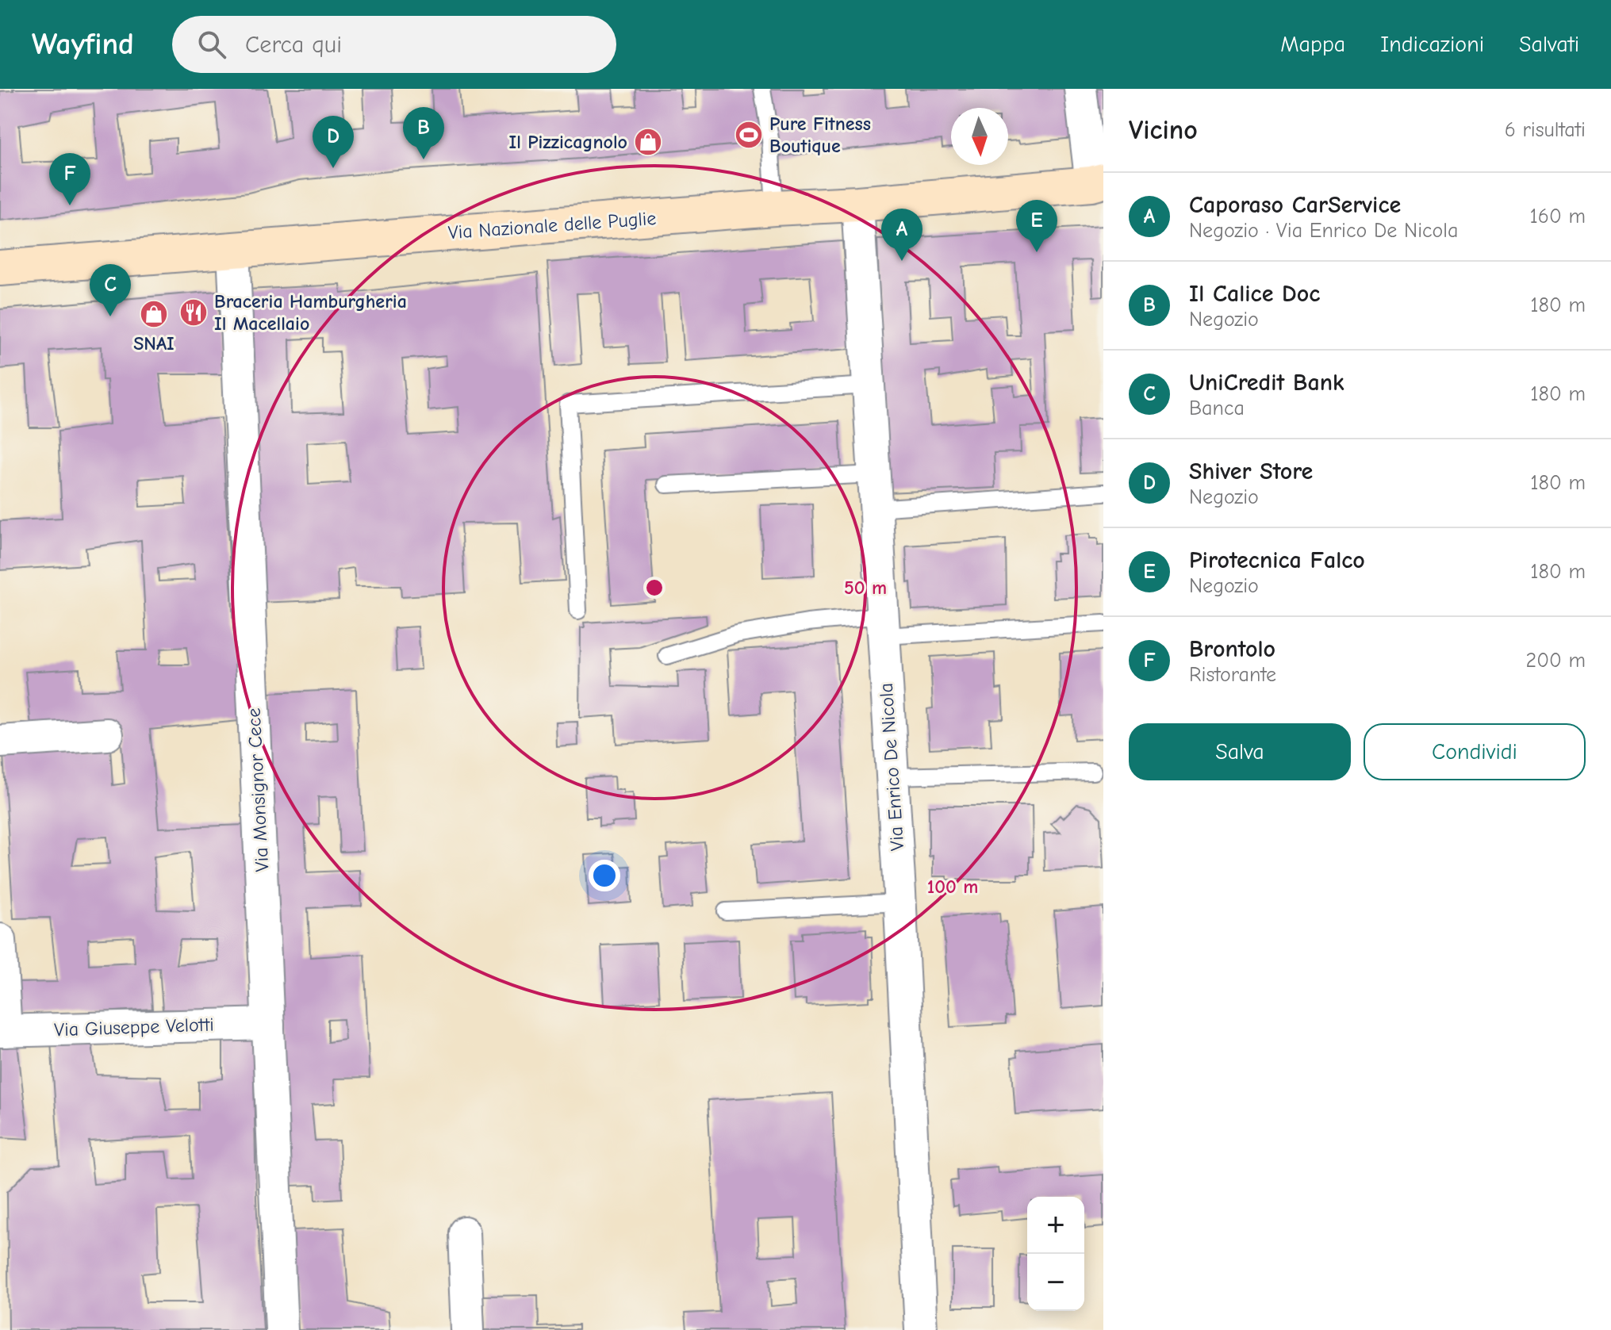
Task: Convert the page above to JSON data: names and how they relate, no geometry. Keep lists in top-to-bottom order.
{
  "streets": {
    "main road": ["Via Nazionale delle Puglie"],
    "street": ["Via Enrico De Nicola", "Via Monsignor Cece", "Via Giuseppe Velotti"]
  },
  "crossings": [
    ["Via Nazionale delle Puglie", "Via Enrico De Nicola"],
    ["Via Nazionale delle Puglie", "Via Monsignor Cece"],
    ["Via Monsignor Cece", "Via Giuseppe Velotti"]
  ],
  "places": {
    "sports": ["Pure Fitness Boutique"],
    "shop": ["Il Pizzicagnolo", "SNAI"],
    "restaurant": ["Braceria Hamburgheria Il Macellaio"]
  },
  "north": "bottom",
  "page": {
    "header": "Wayfind",
    "search": "Cerca qui",
    "nav": ["Mappa", "Indicazioni", "Salvati"],
    "heading": ["Vicino", "6 risultati"],
    "pins": [
      "B",
      "D",
      "F",
      "E",
      "A",
      "C"
    ],
    "list": [
      {
        "mark": "A",
        "name": "Caporaso CarService",
        "note": "Negozio · Via Enrico De Nicola",
        "value": "160 m"
      },
      {
        "mark": "B",
        "name": "Il Calice Doc",
        "note": "Negozio",
        "value": "180 m"
      },
      {
        "mark": "C",
        "name": "UniCredit Bank",
        "note": "Banca",
        "value": "180 m"
      },
      {
        "mark": "D",
        "name": "Shiver Store",
        "note": "Negozio",
        "value": "180 m"
      },
      {
        "mark": "E",
        "name": "Pirotecnica Falco",
        "note": "Negozio",
        "value": "180 m"
      },
      {
        "mark": "F",
        "name": "Brontolo",
        "note": "Ristorante",
        "value": "200 m"
      }
    ],
    "buttons": ["Salva", "Condividi"],
    "map_buttons": ["+", "−"]
  },
  "rings": ["50 m", "100 m"]
}
